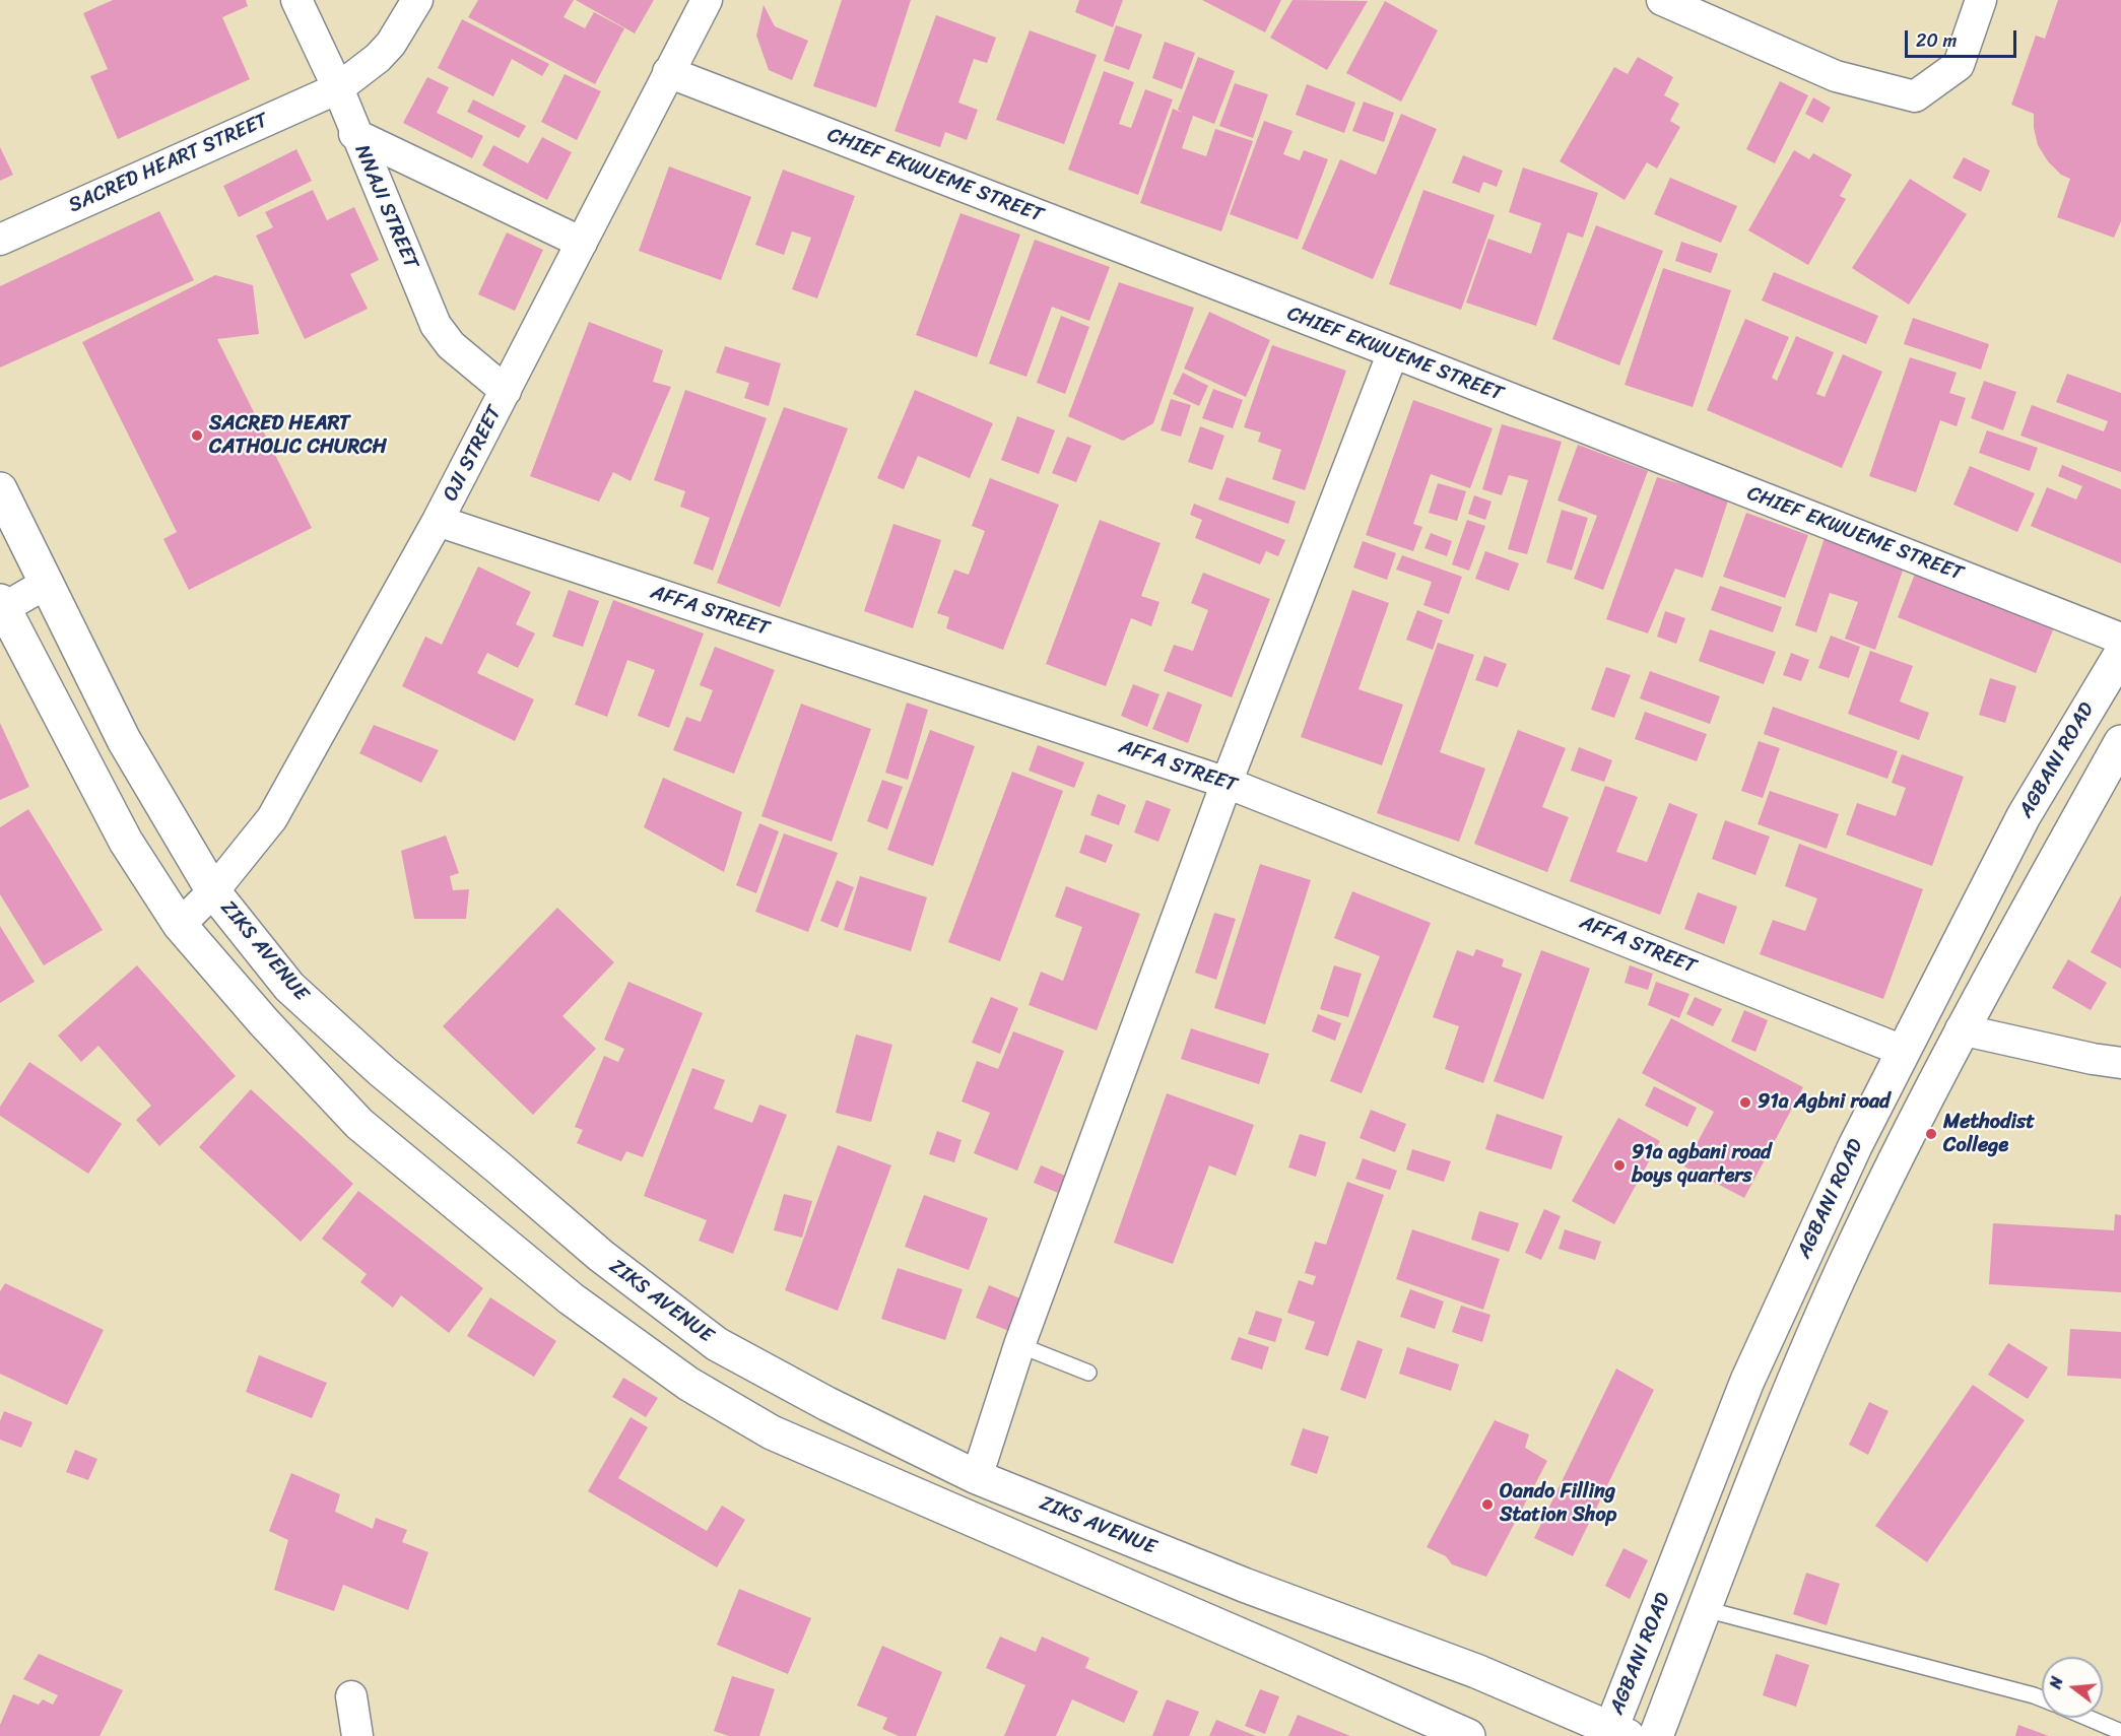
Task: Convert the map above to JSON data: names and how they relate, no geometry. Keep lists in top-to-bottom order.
{
  "streets": {
    "main road": ["AGBANI ROAD", "ZIKS AVENUE"],
    "street": [
      "SACRED HEART STREET",
      "CHIEF EKWUEME STREET",
      "NNAJI STREET",
      "OJI STREET",
      "AFFA STREET"
    ]
  },
  "crossings": [
    ["SACRED HEART STREET", "NNAJI STREET"],
    ["CHIEF EKWUEME STREET", "OJI STREET"],
    ["NNAJI STREET", "OJI STREET"],
    ["OJI STREET", "AFFA STREET"],
    ["OJI STREET", "ZIKS AVENUE"],
    ["AFFA STREET", "AGBANI ROAD"],
    ["AGBANI ROAD", "ZIKS AVENUE"]
  ],
  "places": [
    "SACRED HEART CATHOLIC CHURCH",
    "91a Agbni road",
    "Methodist College",
    "91a agbani road boys quarters",
    "Oando Filling Station Shop"
  ],
  "scale_bar": "20 m",
  "north": "left"
}
